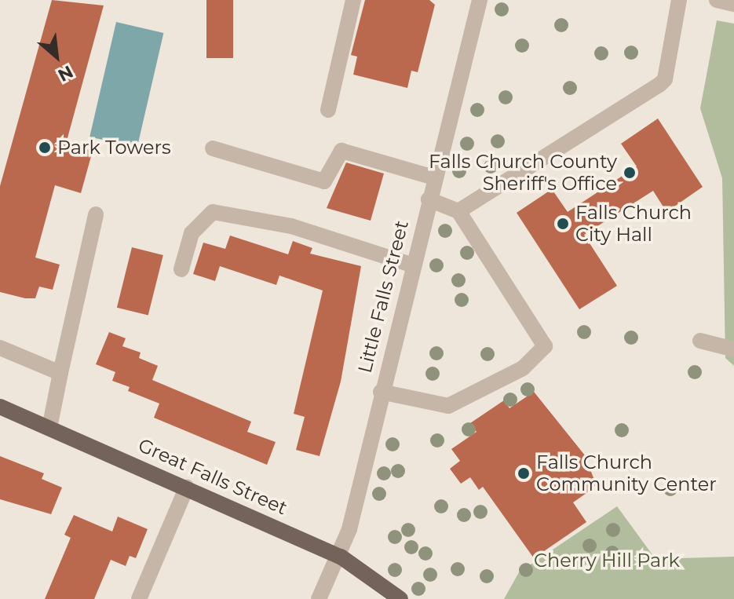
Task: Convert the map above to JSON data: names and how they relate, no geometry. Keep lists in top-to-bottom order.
{
  "streets": {
    "main road": ["Great Falls Street"],
    "street": ["Little Falls Street"]
  },
  "crossings": [
    ["Little Falls Street", "Great Falls Street"]
  ],
  "parks": ["Cherry Hill Park"],
  "places": [
    "Park Towers",
    "Falls Church County Sheriff's Office",
    "Falls Church City Hall",
    "Falls Church Community Center"
  ],
  "north": "bottom right"
}
